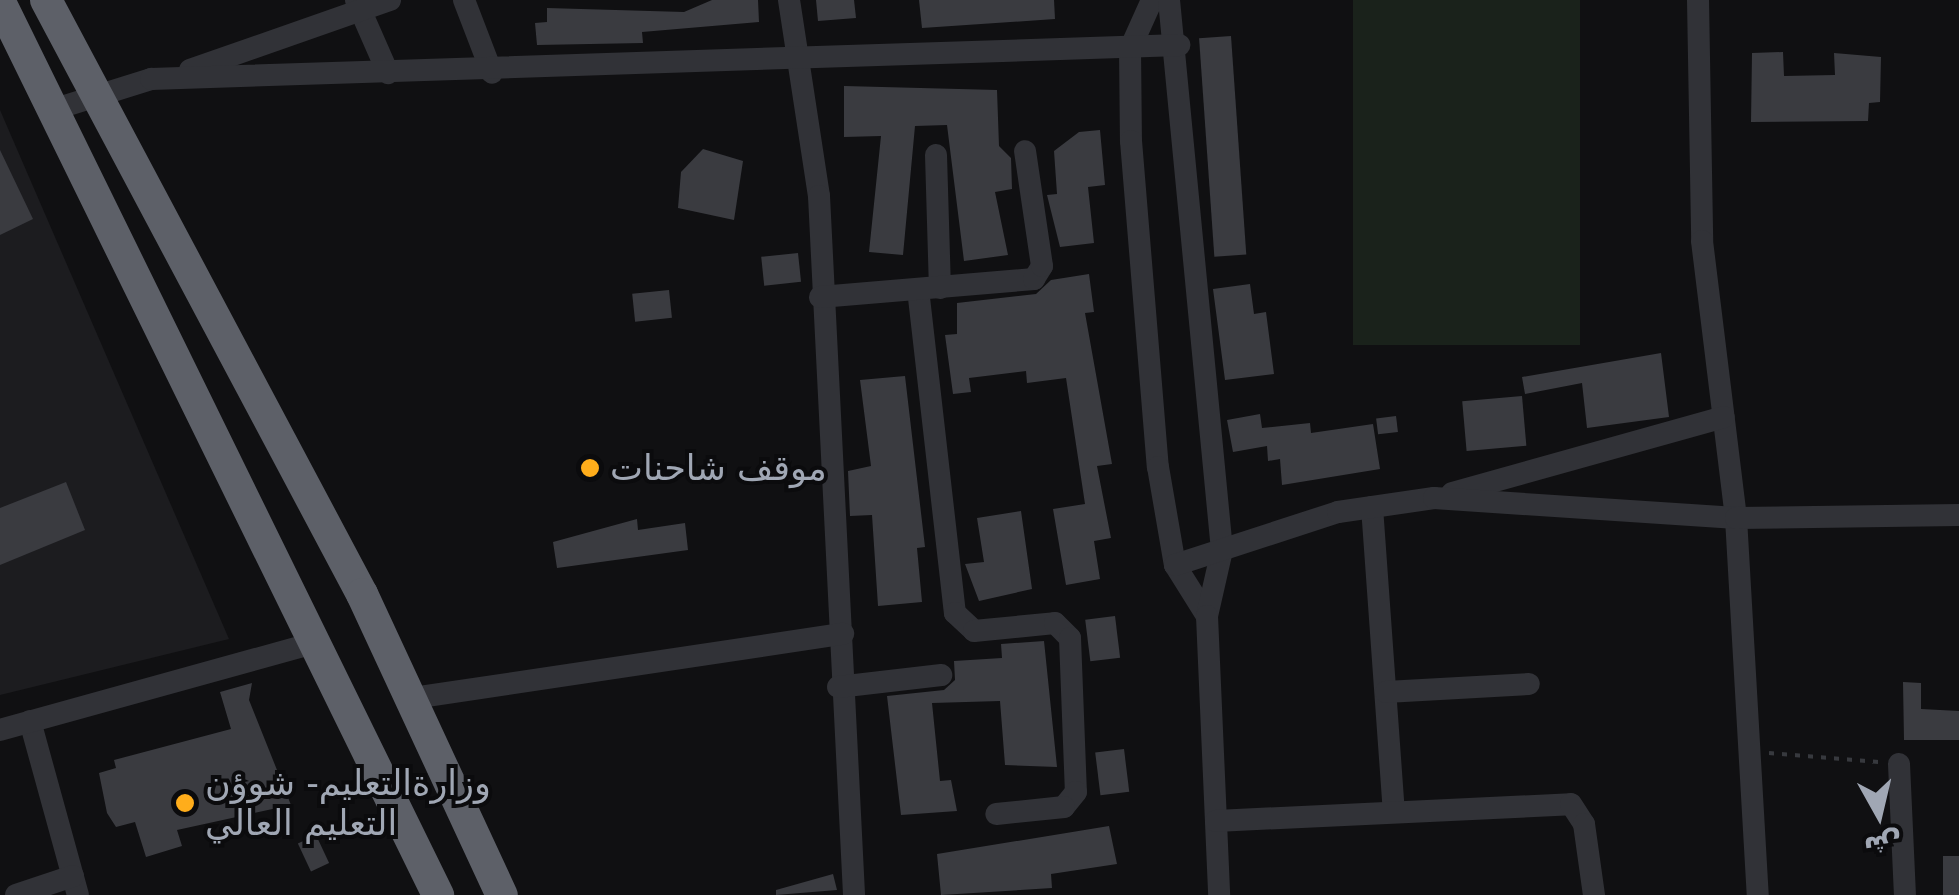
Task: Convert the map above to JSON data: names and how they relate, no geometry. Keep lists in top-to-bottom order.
{
  "places": ["موقف شاحنات", "وزارةالتعليم- شوؤن التعليم العالي"],
  "north": "bottom"
}
